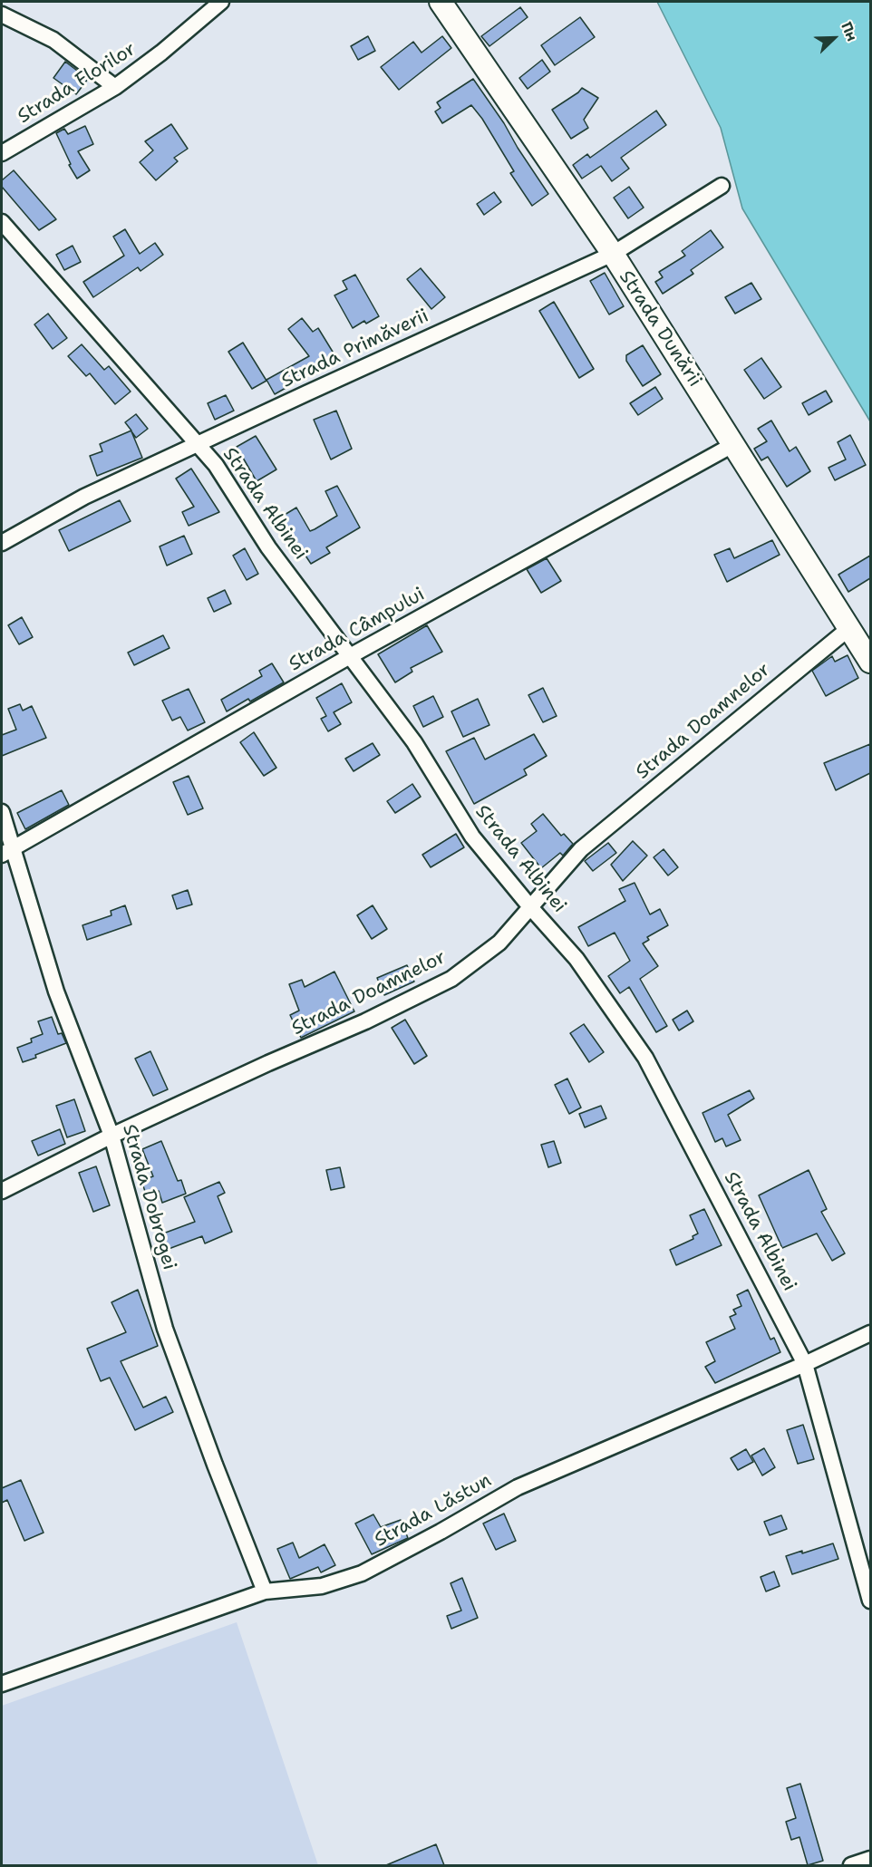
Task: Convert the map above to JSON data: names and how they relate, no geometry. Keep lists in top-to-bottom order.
{
  "streets": {
    "main road": ["Strada Dunării"],
    "street": [
      "Strada Florilor",
      "Strada Primăverii",
      "Strada Albinei",
      "Strada Câmpului",
      "Strada Doamnelor",
      "Strada Dobrogei",
      "Strada Lăstun"
    ]
  },
  "crossings": [
    ["Strada Dunării", "Strada Primăverii"],
    ["Strada Dunării", "Strada Câmpului"],
    ["Strada Dunării", "Strada Doamnelor"],
    ["Strada Primăverii", "Strada Albinei"],
    ["Strada Albinei", "Strada Câmpului"],
    ["Strada Albinei", "Strada Doamnelor"],
    ["Strada Albinei", "Strada Lăstun"],
    ["Strada Câmpului", "Strada Dobrogei"],
    ["Strada Doamnelor", "Strada Dobrogei"],
    ["Strada Dobrogei", "Strada Lăstun"]
  ],
  "north": "top right"
}
